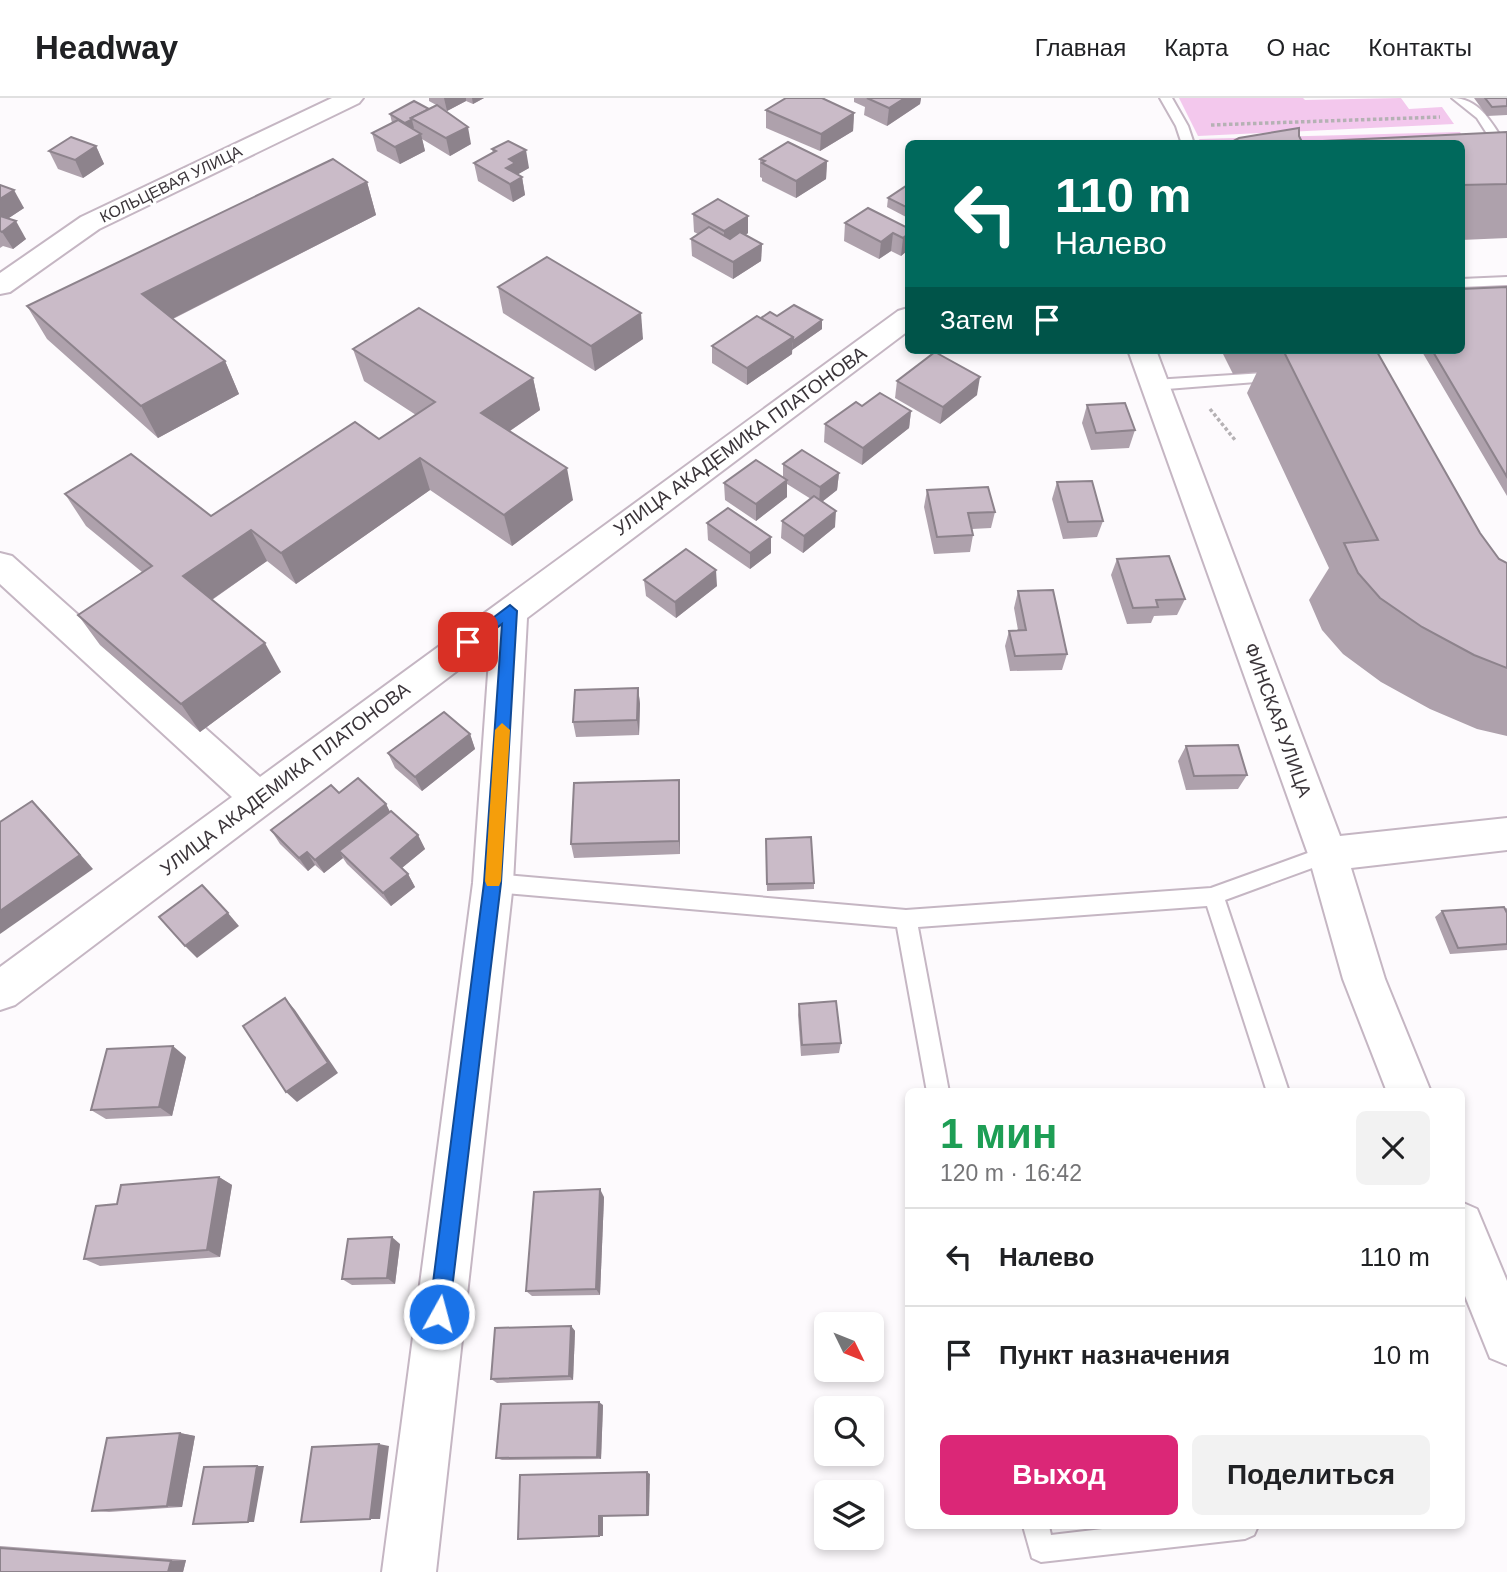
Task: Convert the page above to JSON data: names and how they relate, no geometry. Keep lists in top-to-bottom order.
{
  "streets": {
    "street": ["КОЛЬЦЕВАЯ УЛИЦА", "УЛИЦА АКАДЕМИКА ПЛАТОНОВА", "ФИНСКАЯ УЛИЦА"]
  },
  "north": "bottom right",
  "page": {
    "header": "Headway",
    "nav": [
      "Главная",
      "Карта",
      "О нас",
      "Контакты"
    ],
    "turn": ["110 m", "Налево"],
    "then": "Затем",
    "heading": ["1 мин", "120 m · 16:42"],
    "list": [
      {
        "name": "Налево",
        "value": "110 m"
      },
      {
        "name": "Пункт назначения",
        "value": "10 m"
      }
    ],
    "buttons": ["Выход", "Поделиться"]
  }
}
